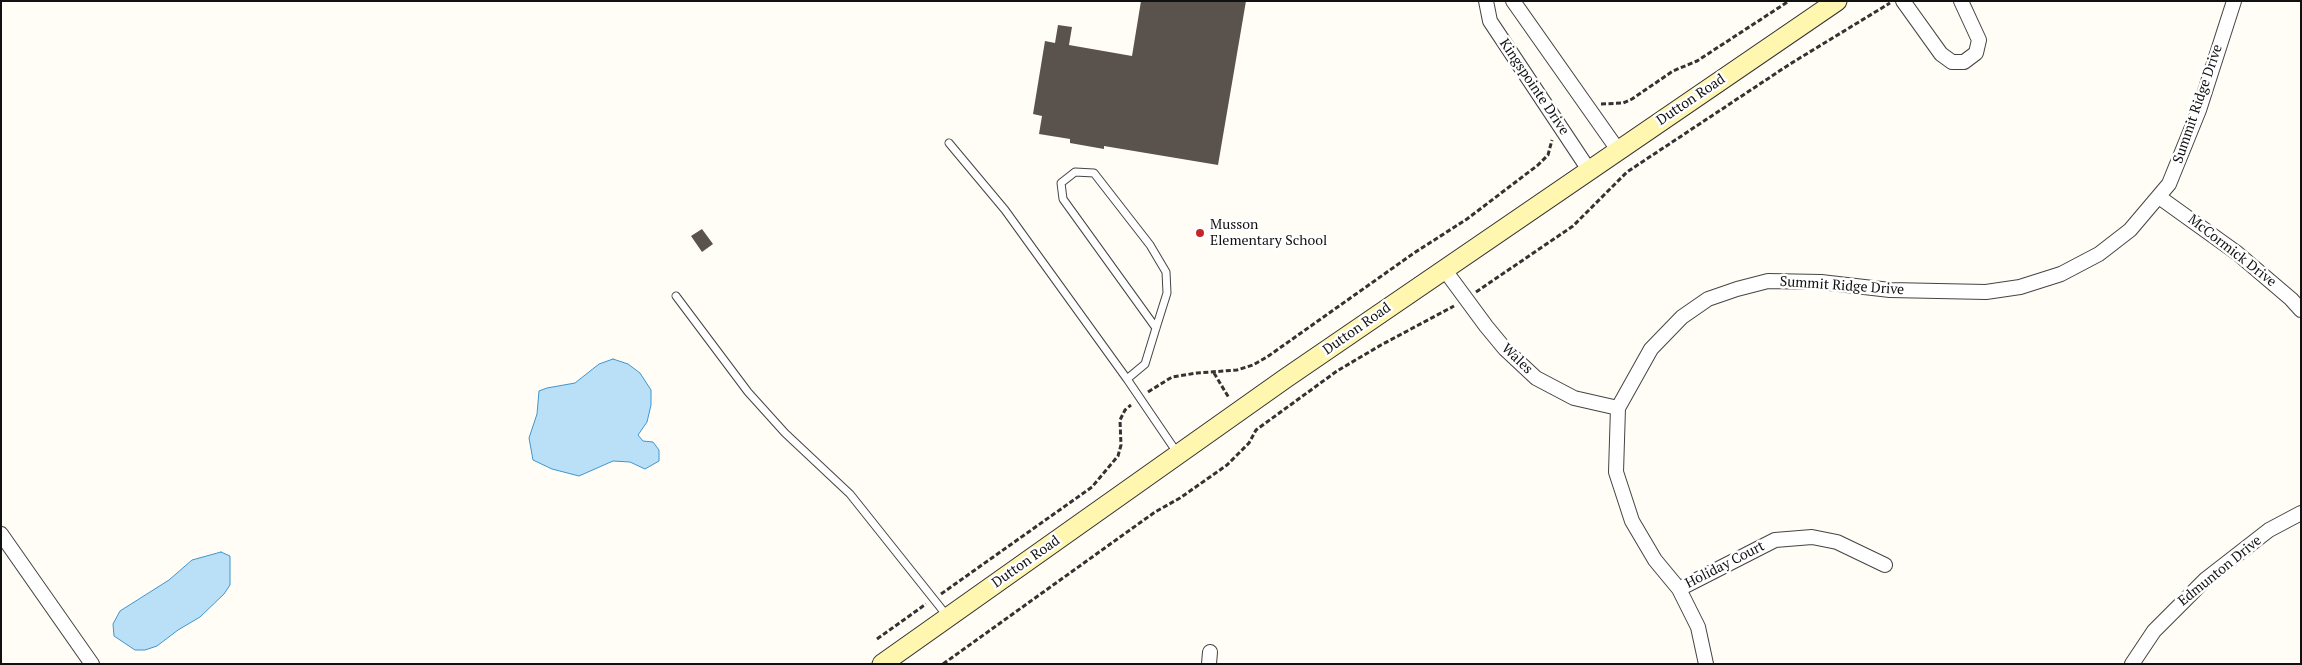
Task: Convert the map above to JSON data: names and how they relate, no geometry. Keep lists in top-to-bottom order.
{
  "streets": {
    "street": [
      "Kingspointe Drive",
      "Dutton Road",
      "Summit Ridge Drive",
      "McCormick Drive",
      "Wales",
      "Holiday Court",
      "Edmunton Drive"
    ]
  },
  "crossings": [
    ["Kingspointe Drive", "Dutton Road"],
    ["Dutton Road", "Wales"],
    ["Summit Ridge Drive", "McCormick Drive"],
    ["Summit Ridge Drive", "Wales"],
    ["Summit Ridge Drive", "Holiday Court"]
  ],
  "places": ["Musson Elementary School"]
}
